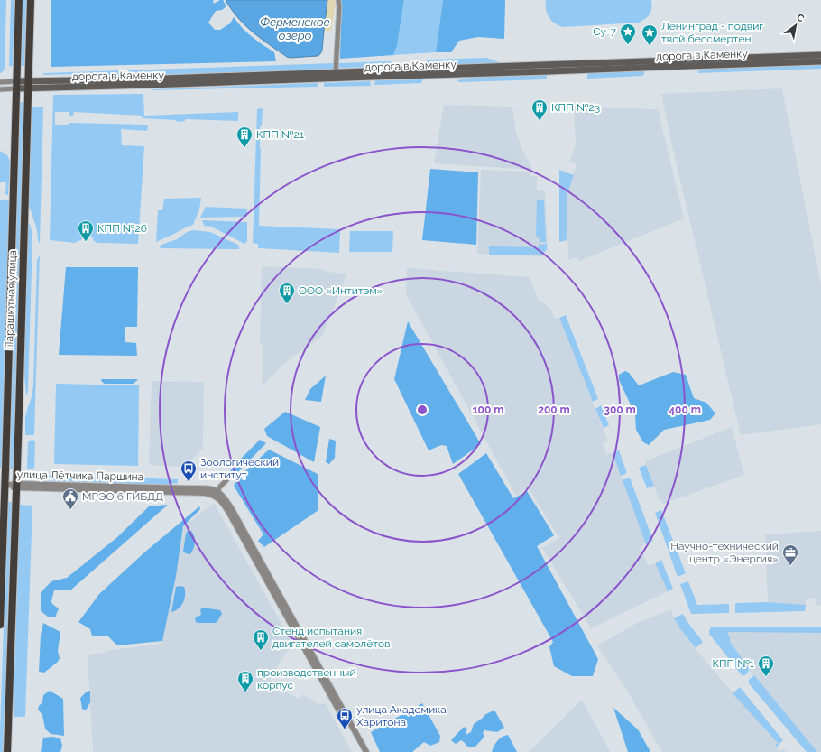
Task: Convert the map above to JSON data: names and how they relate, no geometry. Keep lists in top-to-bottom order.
{
  "streets": {
    "main road": ["дорога в Каменку", "Парашютная улица"],
    "street": ["улица Лётчика Паршина"]
  },
  "crossings": [
    ["дорога в Каменку", "Парашютная улица"],
    ["Парашютная улица", "улица Лётчика Паршина"]
  ],
  "water": ["Ферменское озеро"],
  "places": {
    "place": ["Су-7", "Ленинград - подвиг твой бессмертен"],
    "building": [
      "КПП №23",
      "КПП №21",
      "КПП №26",
      "ООО «Интитэм»",
      "Стенд испытания двигателей самолётов",
      "КПП №1",
      "производственный корпус"
    ],
    "bus stop": ["Зоологический институт", "улица Академика Харитона"],
    "public building": ["МРЭО 6 ГИБДД"],
    "office": ["Научно-технический центр «Энергия»"]
  },
  "north": "top right",
  "rings": [
    "100 m",
    "200 m",
    "300 m",
    "400 m"
  ]
}
